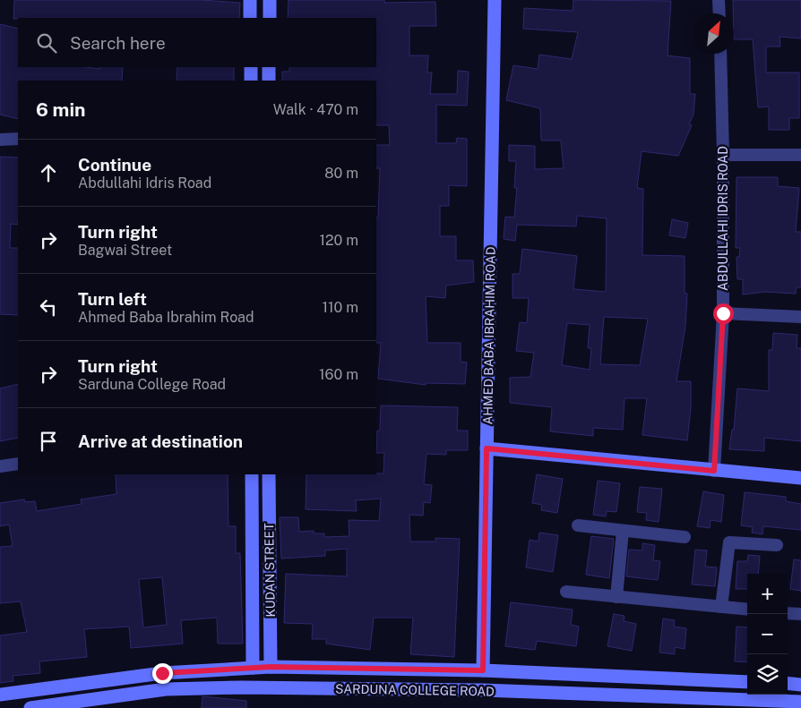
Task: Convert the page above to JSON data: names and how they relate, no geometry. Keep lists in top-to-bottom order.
{
  "streets": {
    "street": [
      "ABDULLAHI IDRIS ROAD",
      "AHMED BABA IBRAHIM ROAD",
      "KUDAN STREET",
      "SARDUNA COLLEGE ROAD"
    ]
  },
  "crossings": [
    ["AHMED BABA IBRAHIM ROAD", "SARDUNA COLLEGE ROAD"],
    ["KUDAN STREET", "SARDUNA COLLEGE ROAD"]
  ],
  "north": "top right",
  "page": {
    "search": "Search here",
    "heading": ["6 min", "Walk · 470 m"],
    "list": [
      ["Continue", "Abdullahi Idris Road", "80 m"],
      ["Turn right", "Bagwai Street", "120 m"],
      ["Turn left", "Ahmed Baba Ibrahim Road", "110 m"],
      ["Turn right", "Sarduna College Road", "160 m"],
      "Arrive at destination"
    ],
    "map_buttons": ["+", "−"]
  }
}
